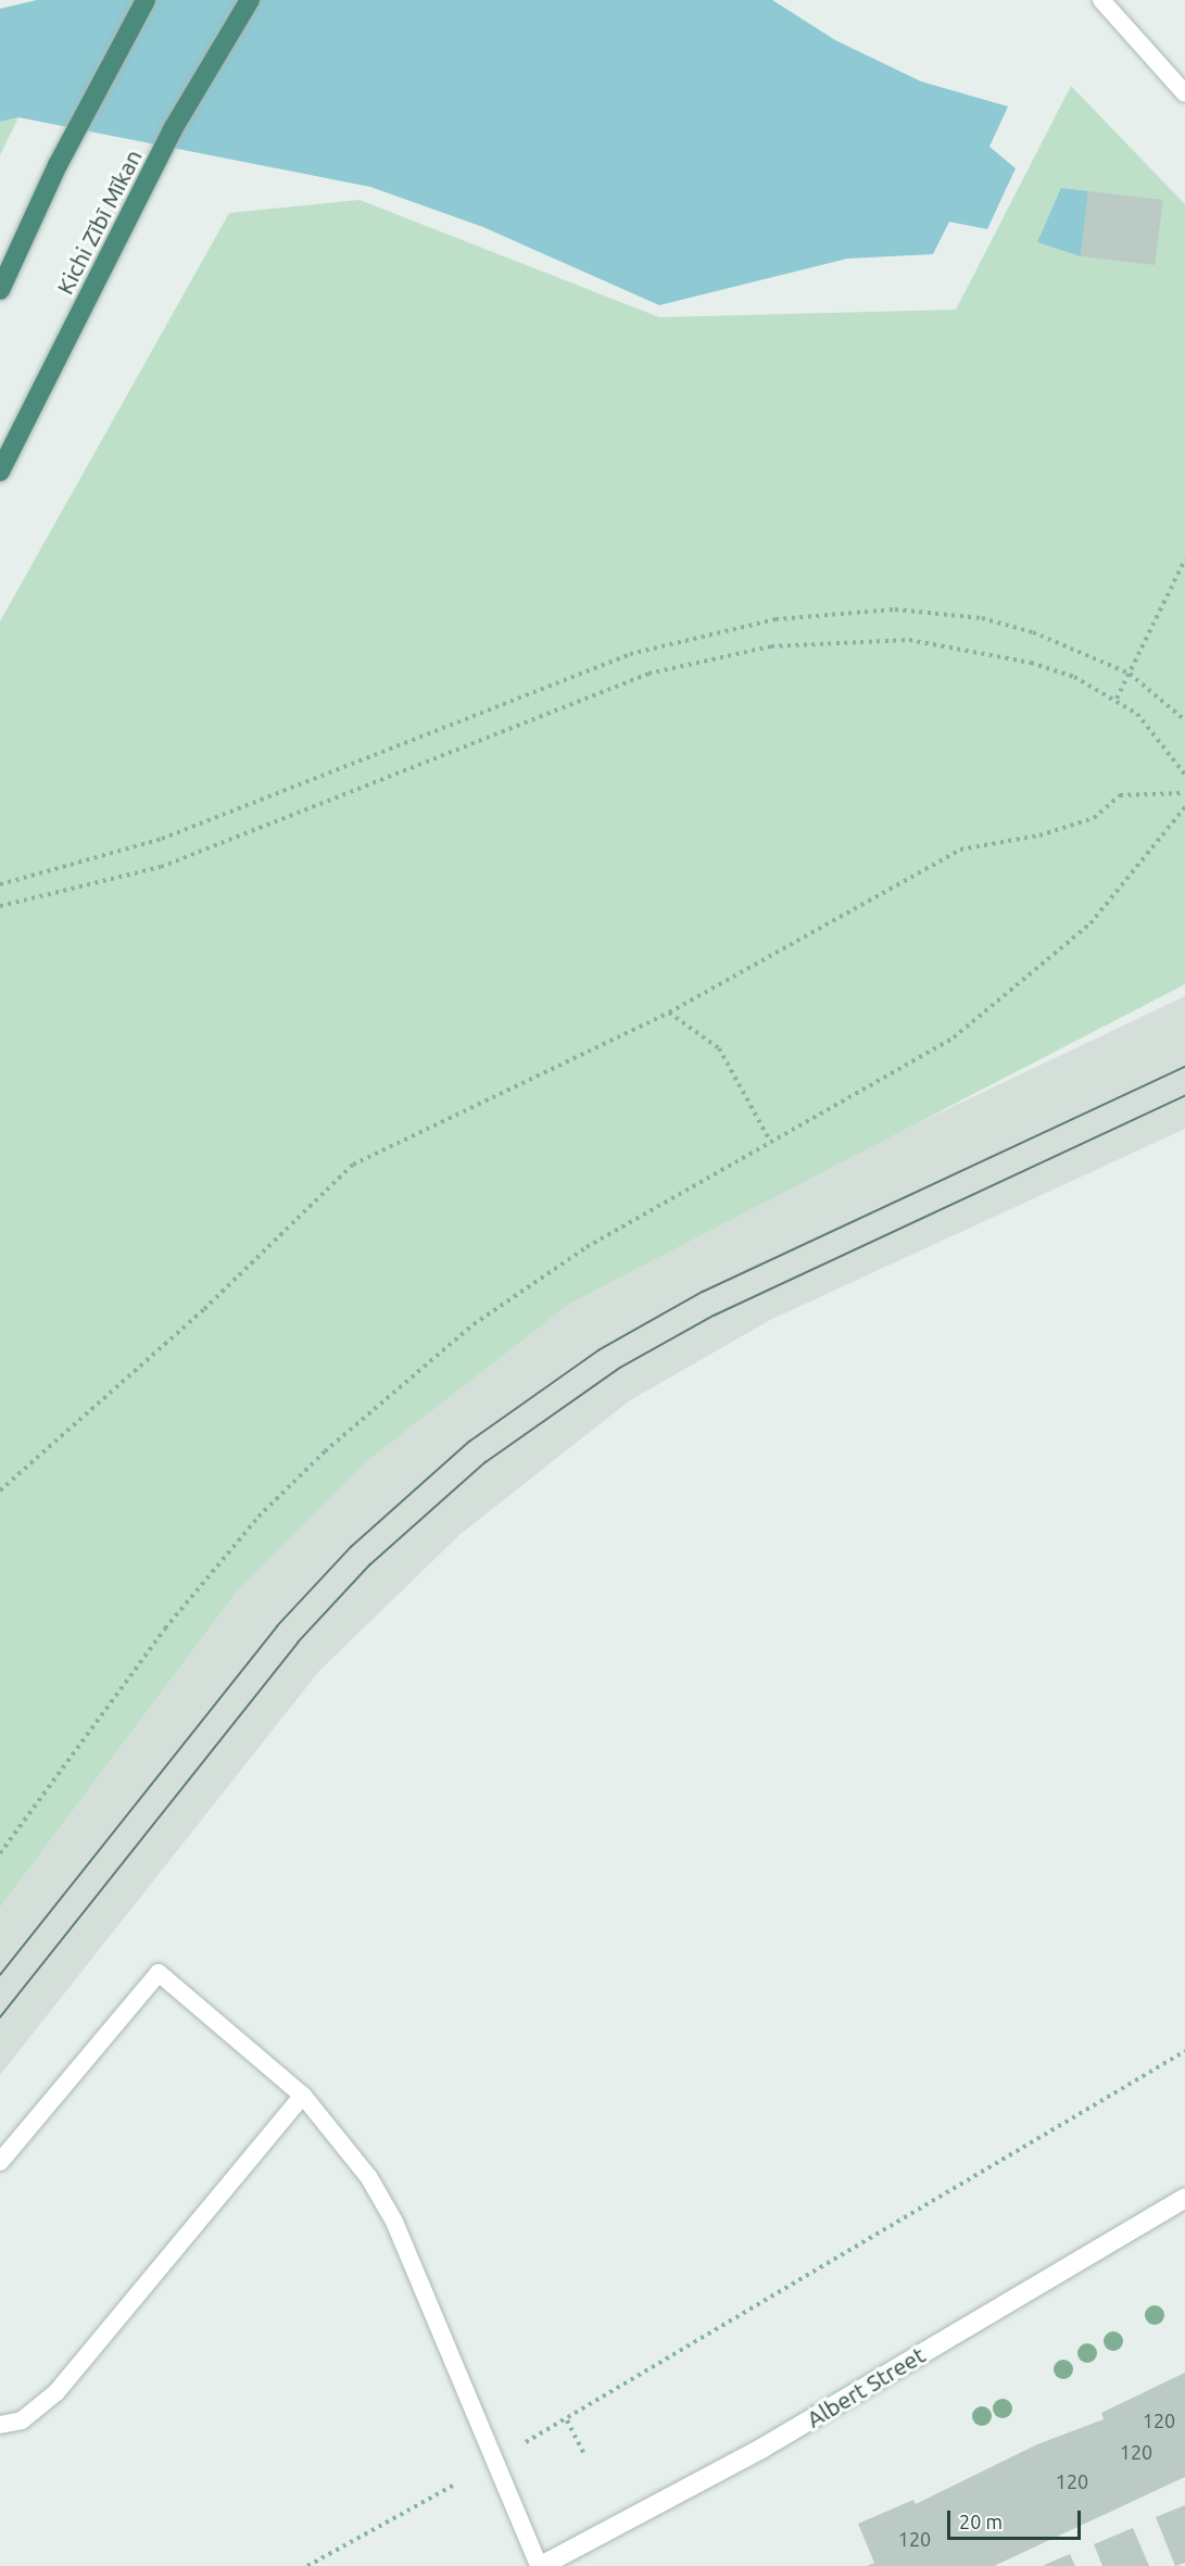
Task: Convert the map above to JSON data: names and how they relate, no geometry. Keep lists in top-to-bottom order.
{
  "streets": {
    "highway": ["Kichi Zībī Mīkan"],
    "main road": ["Albert Street"]
  },
  "house_numbers": [
    "120",
    "120",
    "120",
    "120"
  ],
  "scale_bar": "20 m"
}
